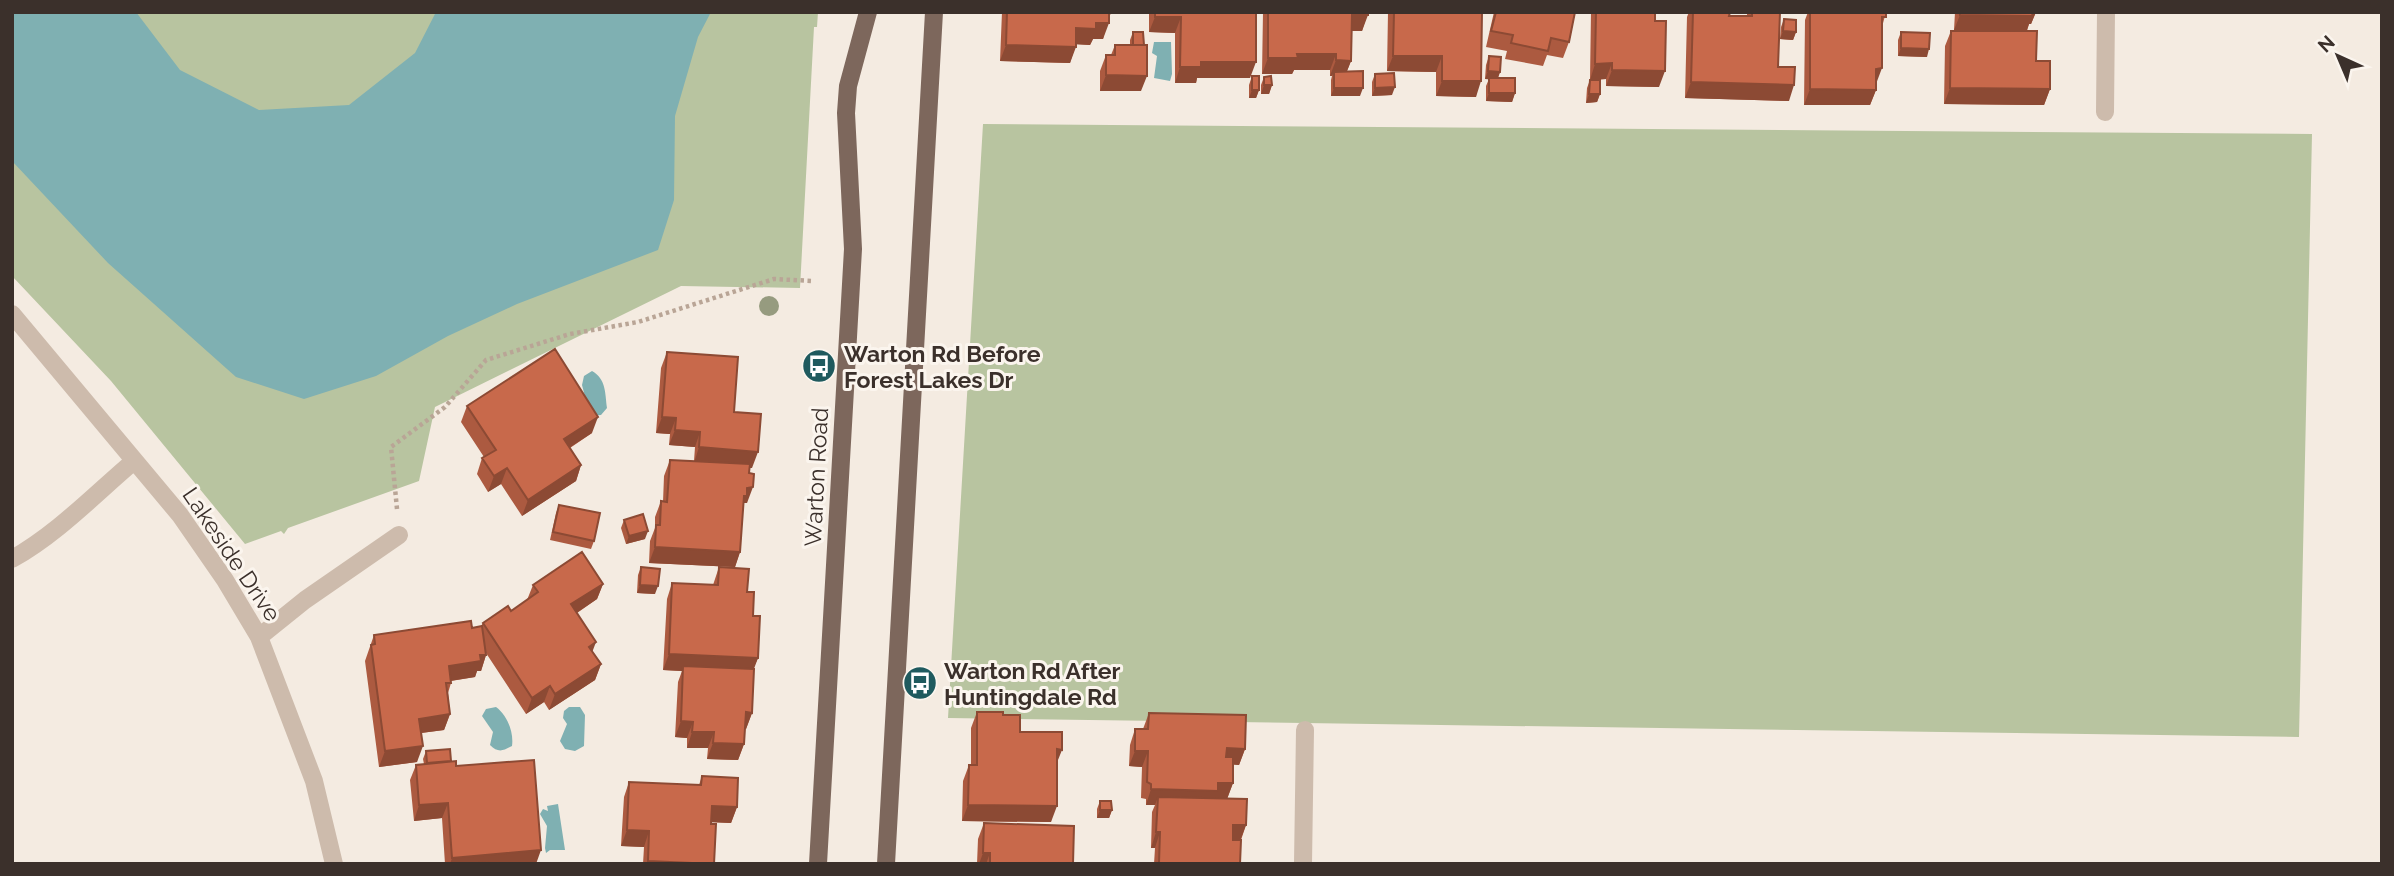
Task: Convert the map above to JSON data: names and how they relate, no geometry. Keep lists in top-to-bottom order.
{
  "streets": {
    "main road": ["Warton Road"],
    "street": ["Lakeside Drive"]
  },
  "places": {
    "bus stop": ["Warton Rd Before Forest Lakes Dr", "Warton Rd After Huntingdale Rd"]
  },
  "north": "top left"
}
